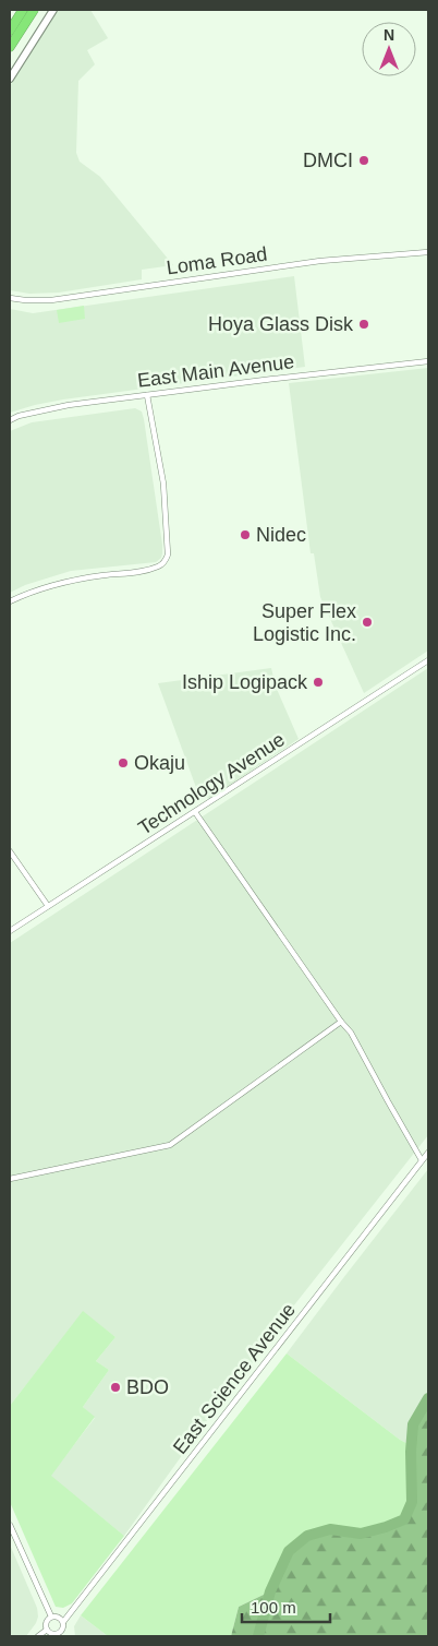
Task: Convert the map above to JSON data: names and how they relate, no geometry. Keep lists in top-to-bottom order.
{
  "streets": {
    "street": [
      "Loma Road",
      "East Main Avenue",
      "Technology Avenue",
      "East Science Avenue"
    ]
  },
  "places": [
    "DMCI",
    "Hoya Glass Disk",
    "Nidec",
    "Super Flex Logistic Inc.",
    "Iship Logipack",
    "Okaju",
    "BDO"
  ],
  "scale_bar": "100 m",
  "north": "top"
}
